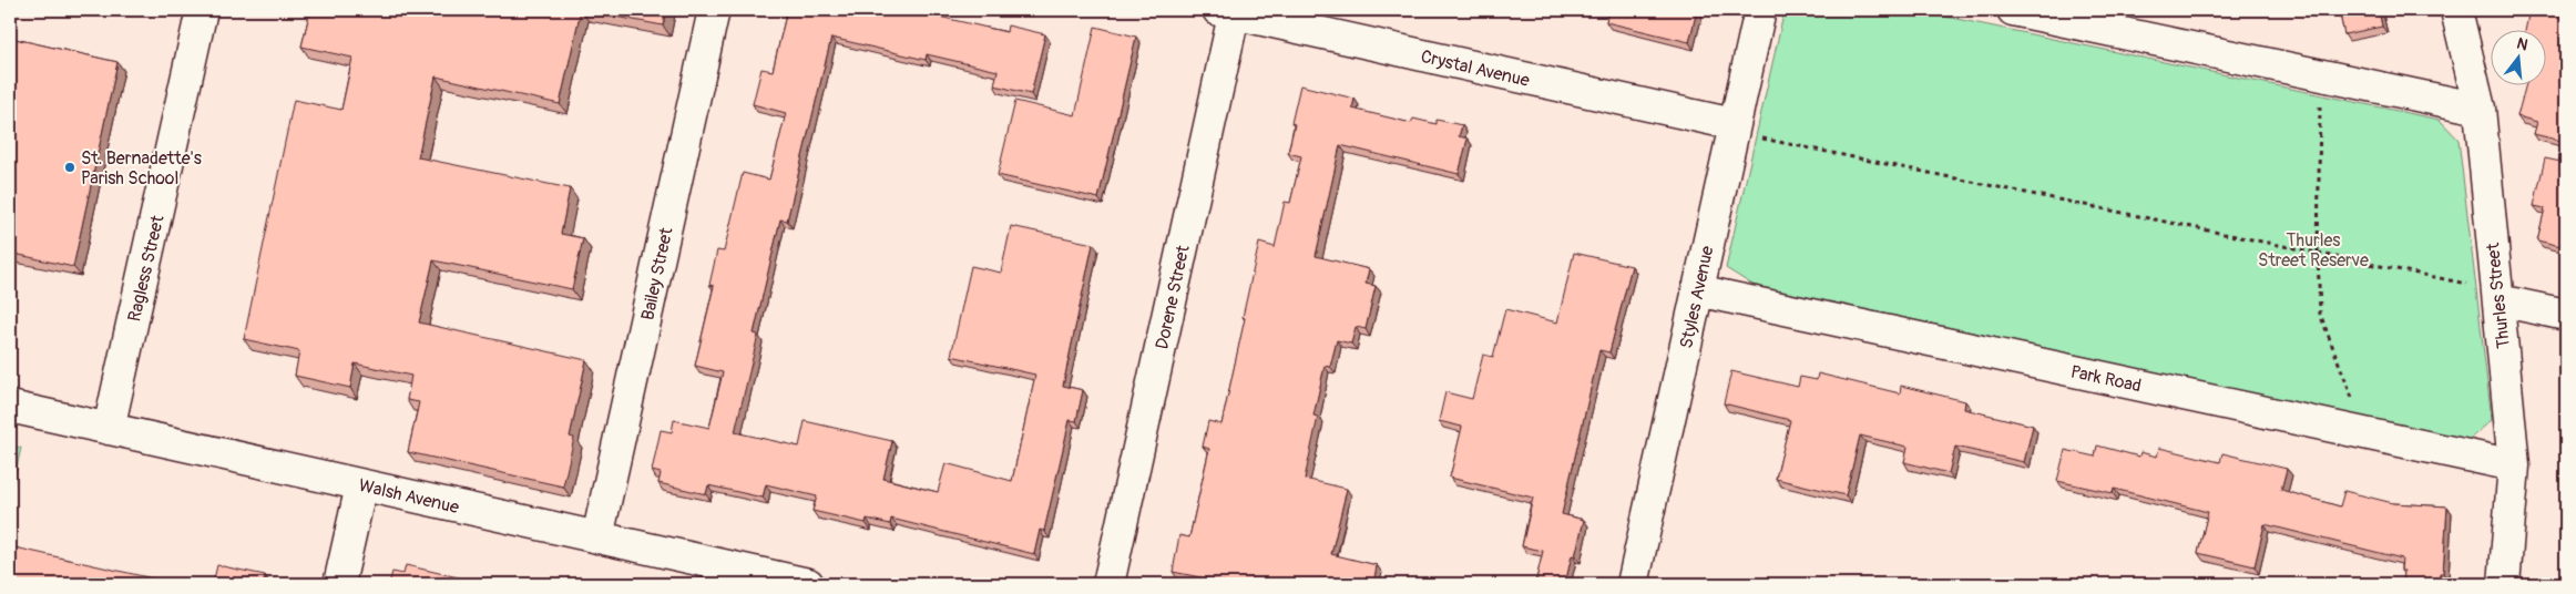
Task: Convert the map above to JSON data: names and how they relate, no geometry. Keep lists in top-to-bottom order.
{
  "streets": {
    "street": [
      "Crystal Avenue",
      "Ragless Street",
      "Bailey Street",
      "Thurles Street",
      "Dorene Street",
      "Styles Avenue",
      "Park Road",
      "Walsh Avenue"
    ]
  },
  "crossings": [
    ["Crystal Avenue", "Dorene Street"],
    ["Crystal Avenue", "Styles Avenue"],
    ["Ragless Street", "Walsh Avenue"],
    ["Bailey Street", "Walsh Avenue"],
    ["Thurles Street", "Park Road"],
    ["Styles Avenue", "Park Road"]
  ],
  "parks": ["Thurles Street Reserve"],
  "places": ["St. Bernadette's Parish School"],
  "north": "top"
}
